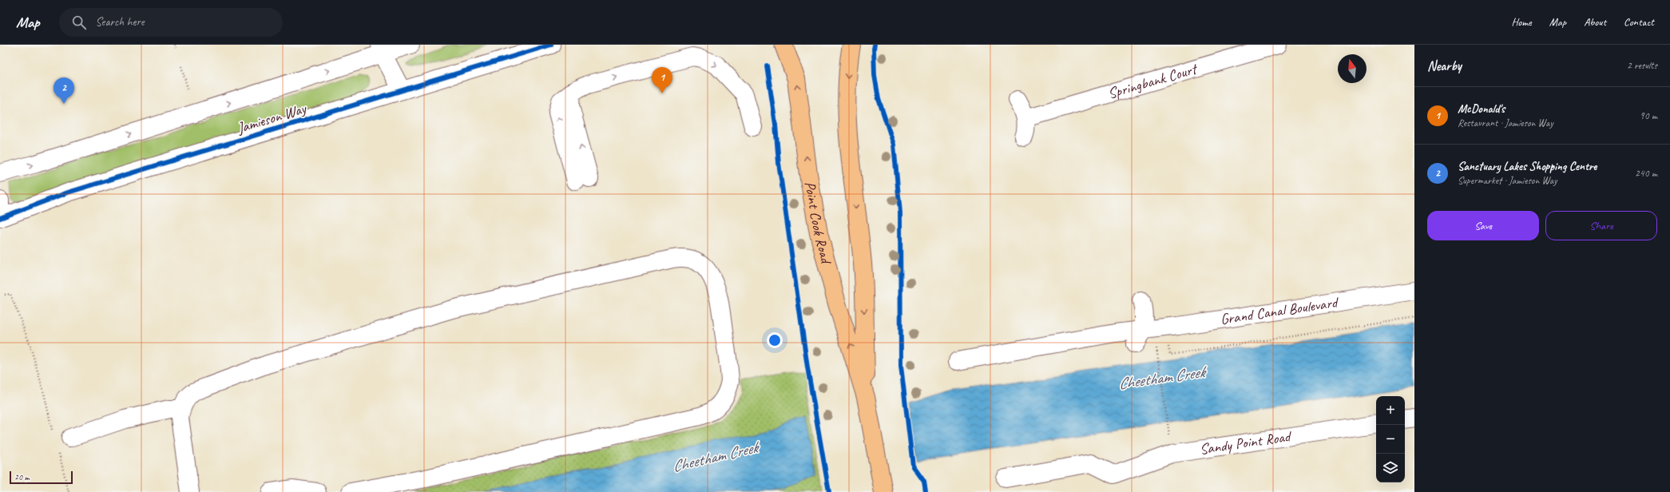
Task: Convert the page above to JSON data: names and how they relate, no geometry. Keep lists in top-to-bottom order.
{
  "streets": {
    "main road": ["Point Cook Road"],
    "street": [
      "Springbank Court",
      "Jamieson Way",
      "Grand Canal Boulevard",
      "Sandy Point Road"
    ]
  },
  "water": ["Cheetham Creek"],
  "scale_bar": "20 m",
  "north": "top",
  "page": {
    "header": "Map",
    "search": "Search here",
    "nav": [
      "Home",
      "Map",
      "About",
      "Contact"
    ],
    "heading": ["Nearby", "2 results"],
    "pins": ["1", "2"],
    "list": [
      {
        "mark": "1",
        "name": "McDonald's",
        "note": "Restaurant · Jamieson Way",
        "value": "90 m"
      },
      {
        "mark": "2",
        "name": "Sanctuary Lakes Shopping Centre",
        "note": "Supermarket · Jamieson Way",
        "value": "240 m"
      }
    ],
    "buttons": ["Save", "Share"],
    "map_buttons": ["+", "−"],
    "scale": "20 m"
  }
}
